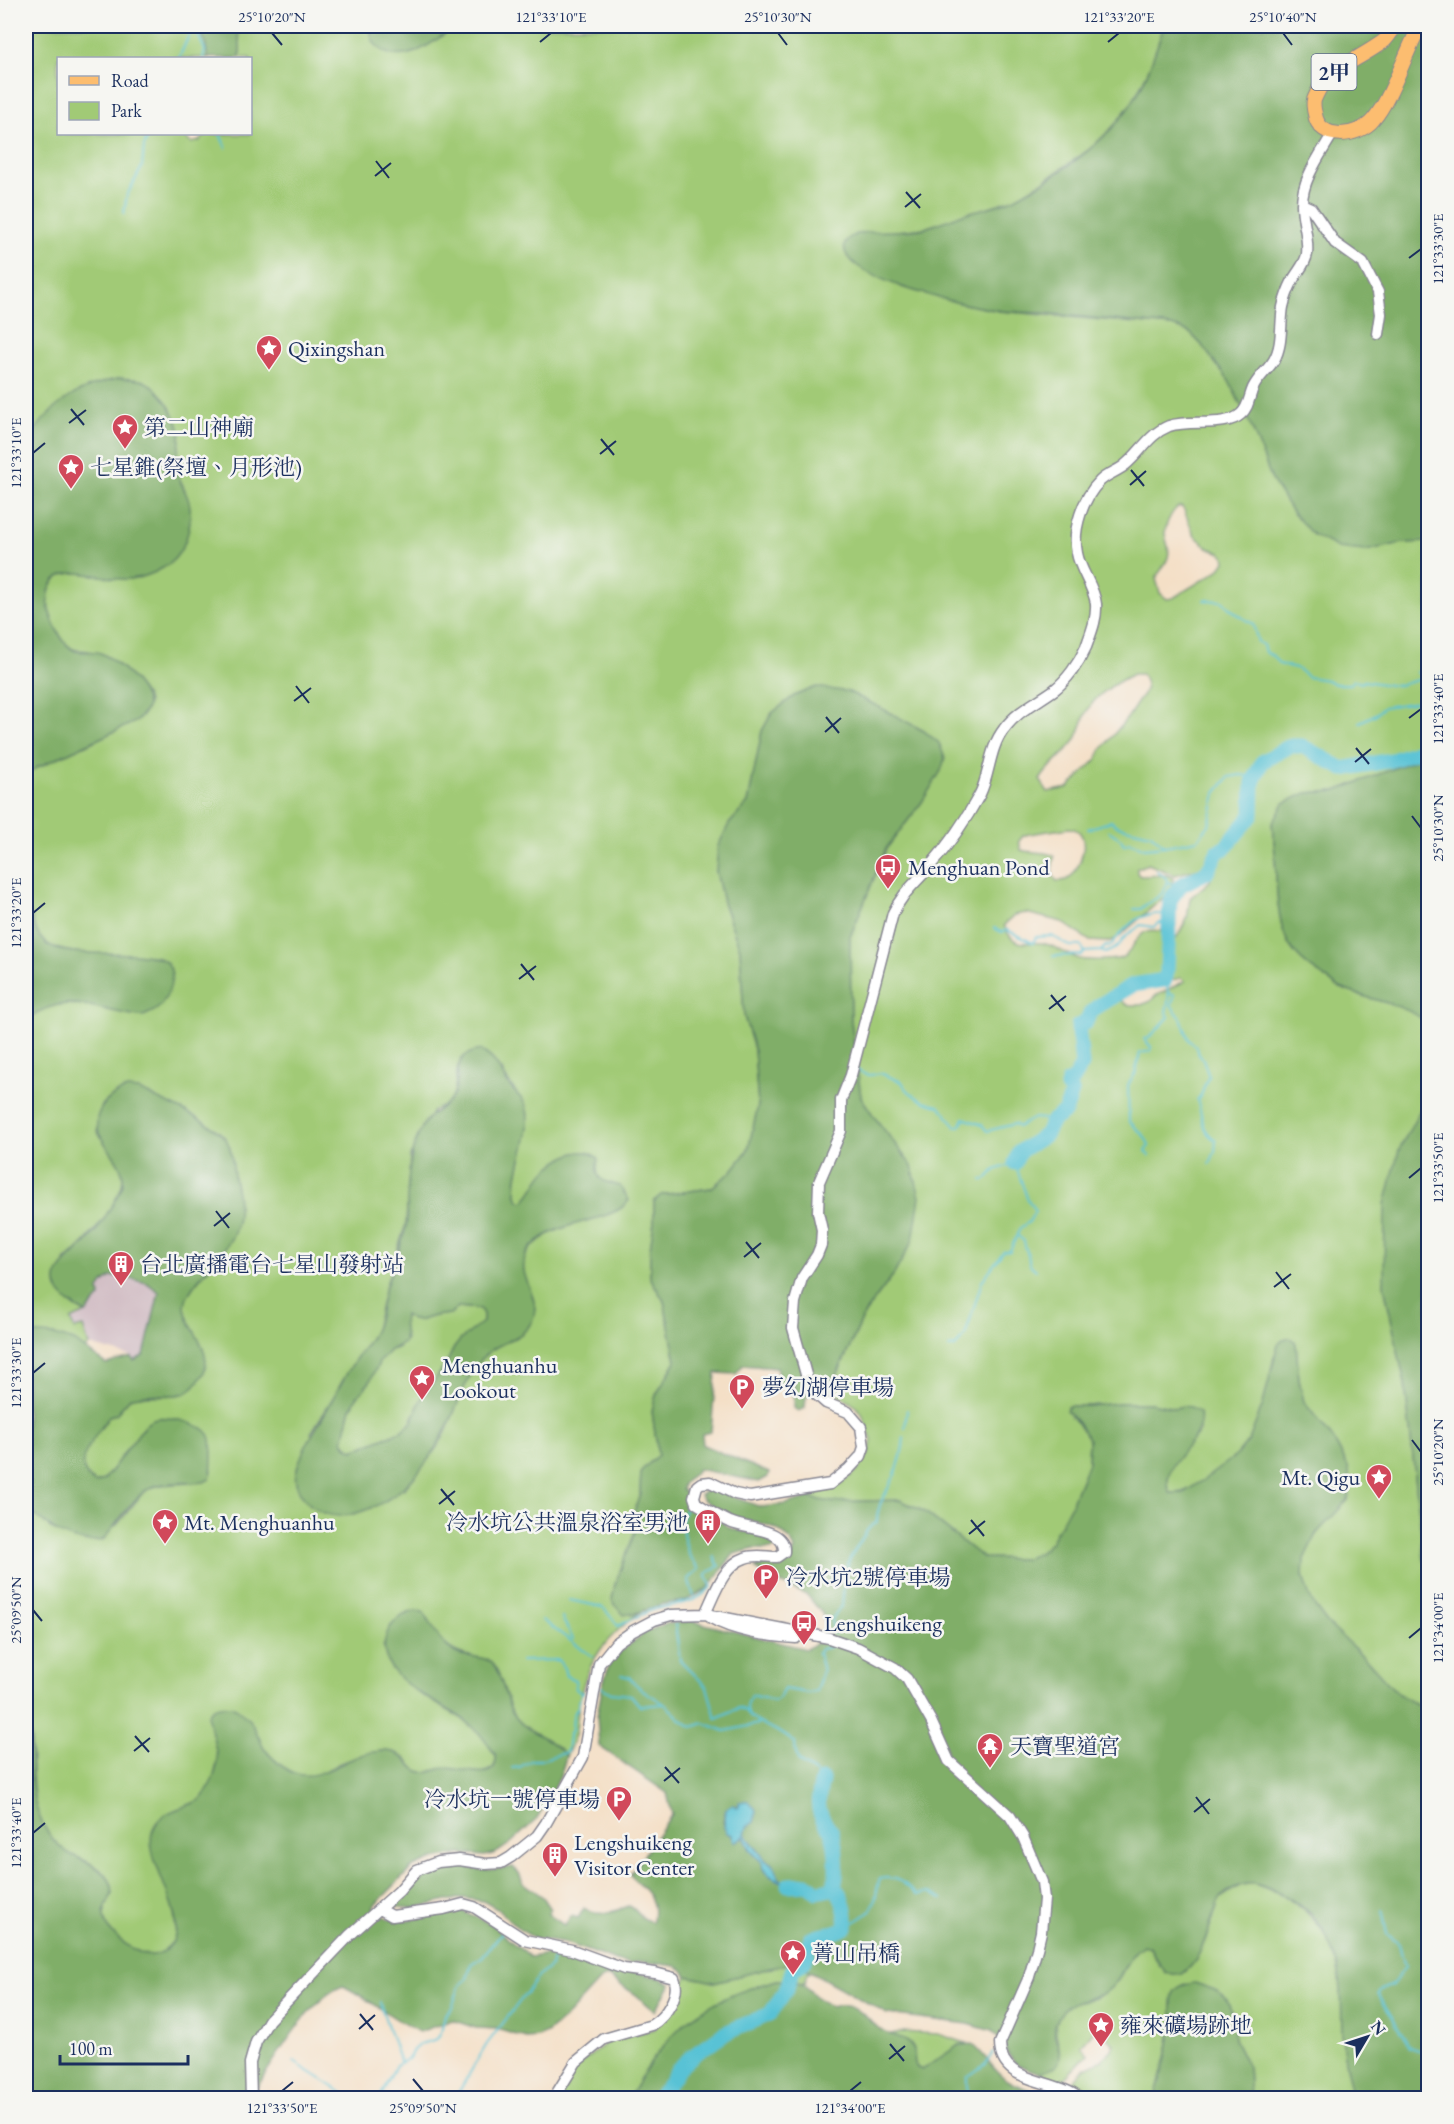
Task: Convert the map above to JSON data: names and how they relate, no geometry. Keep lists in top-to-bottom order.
{
  "streets": {
    "main road": ["2甲"]
  },
  "places": {
    "place": [
      "Qixingshan",
      "第二山神廟",
      "七星錐(祭壇、月形池)",
      "Menghuanhu Lookout",
      "Mt. Qigu",
      "Mt. Menghuanhu",
      "菁山吊橋",
      "雍來礦場跡地"
    ],
    "bus stop": ["Menghuan Pond", "Lengshuikeng"],
    "building": ["台北廣播電台七星山發射站", "冷水坑公共溫泉浴室男池", "Lengshuikeng Visitor Center"],
    "parking": ["夢幻湖停車場", "冷水坑2號停車場", "冷水坑一號停車場"],
    "temple": ["天寶聖道宮"]
  },
  "legend": ["Road", "Park"],
  "scale_bar": "100 m",
  "north": "top right",
  "coordinates": [
    "25°10'20\"N",
    "121°33'10\"E",
    "25°10'30\"N",
    "121°33'20\"E",
    "25°10'40\"N",
    "121°33'30\"E",
    "121°33'40\"E",
    "121°33'50\"E",
    "25°09'50\"N",
    "121°34'00\"E"
  ]
}
